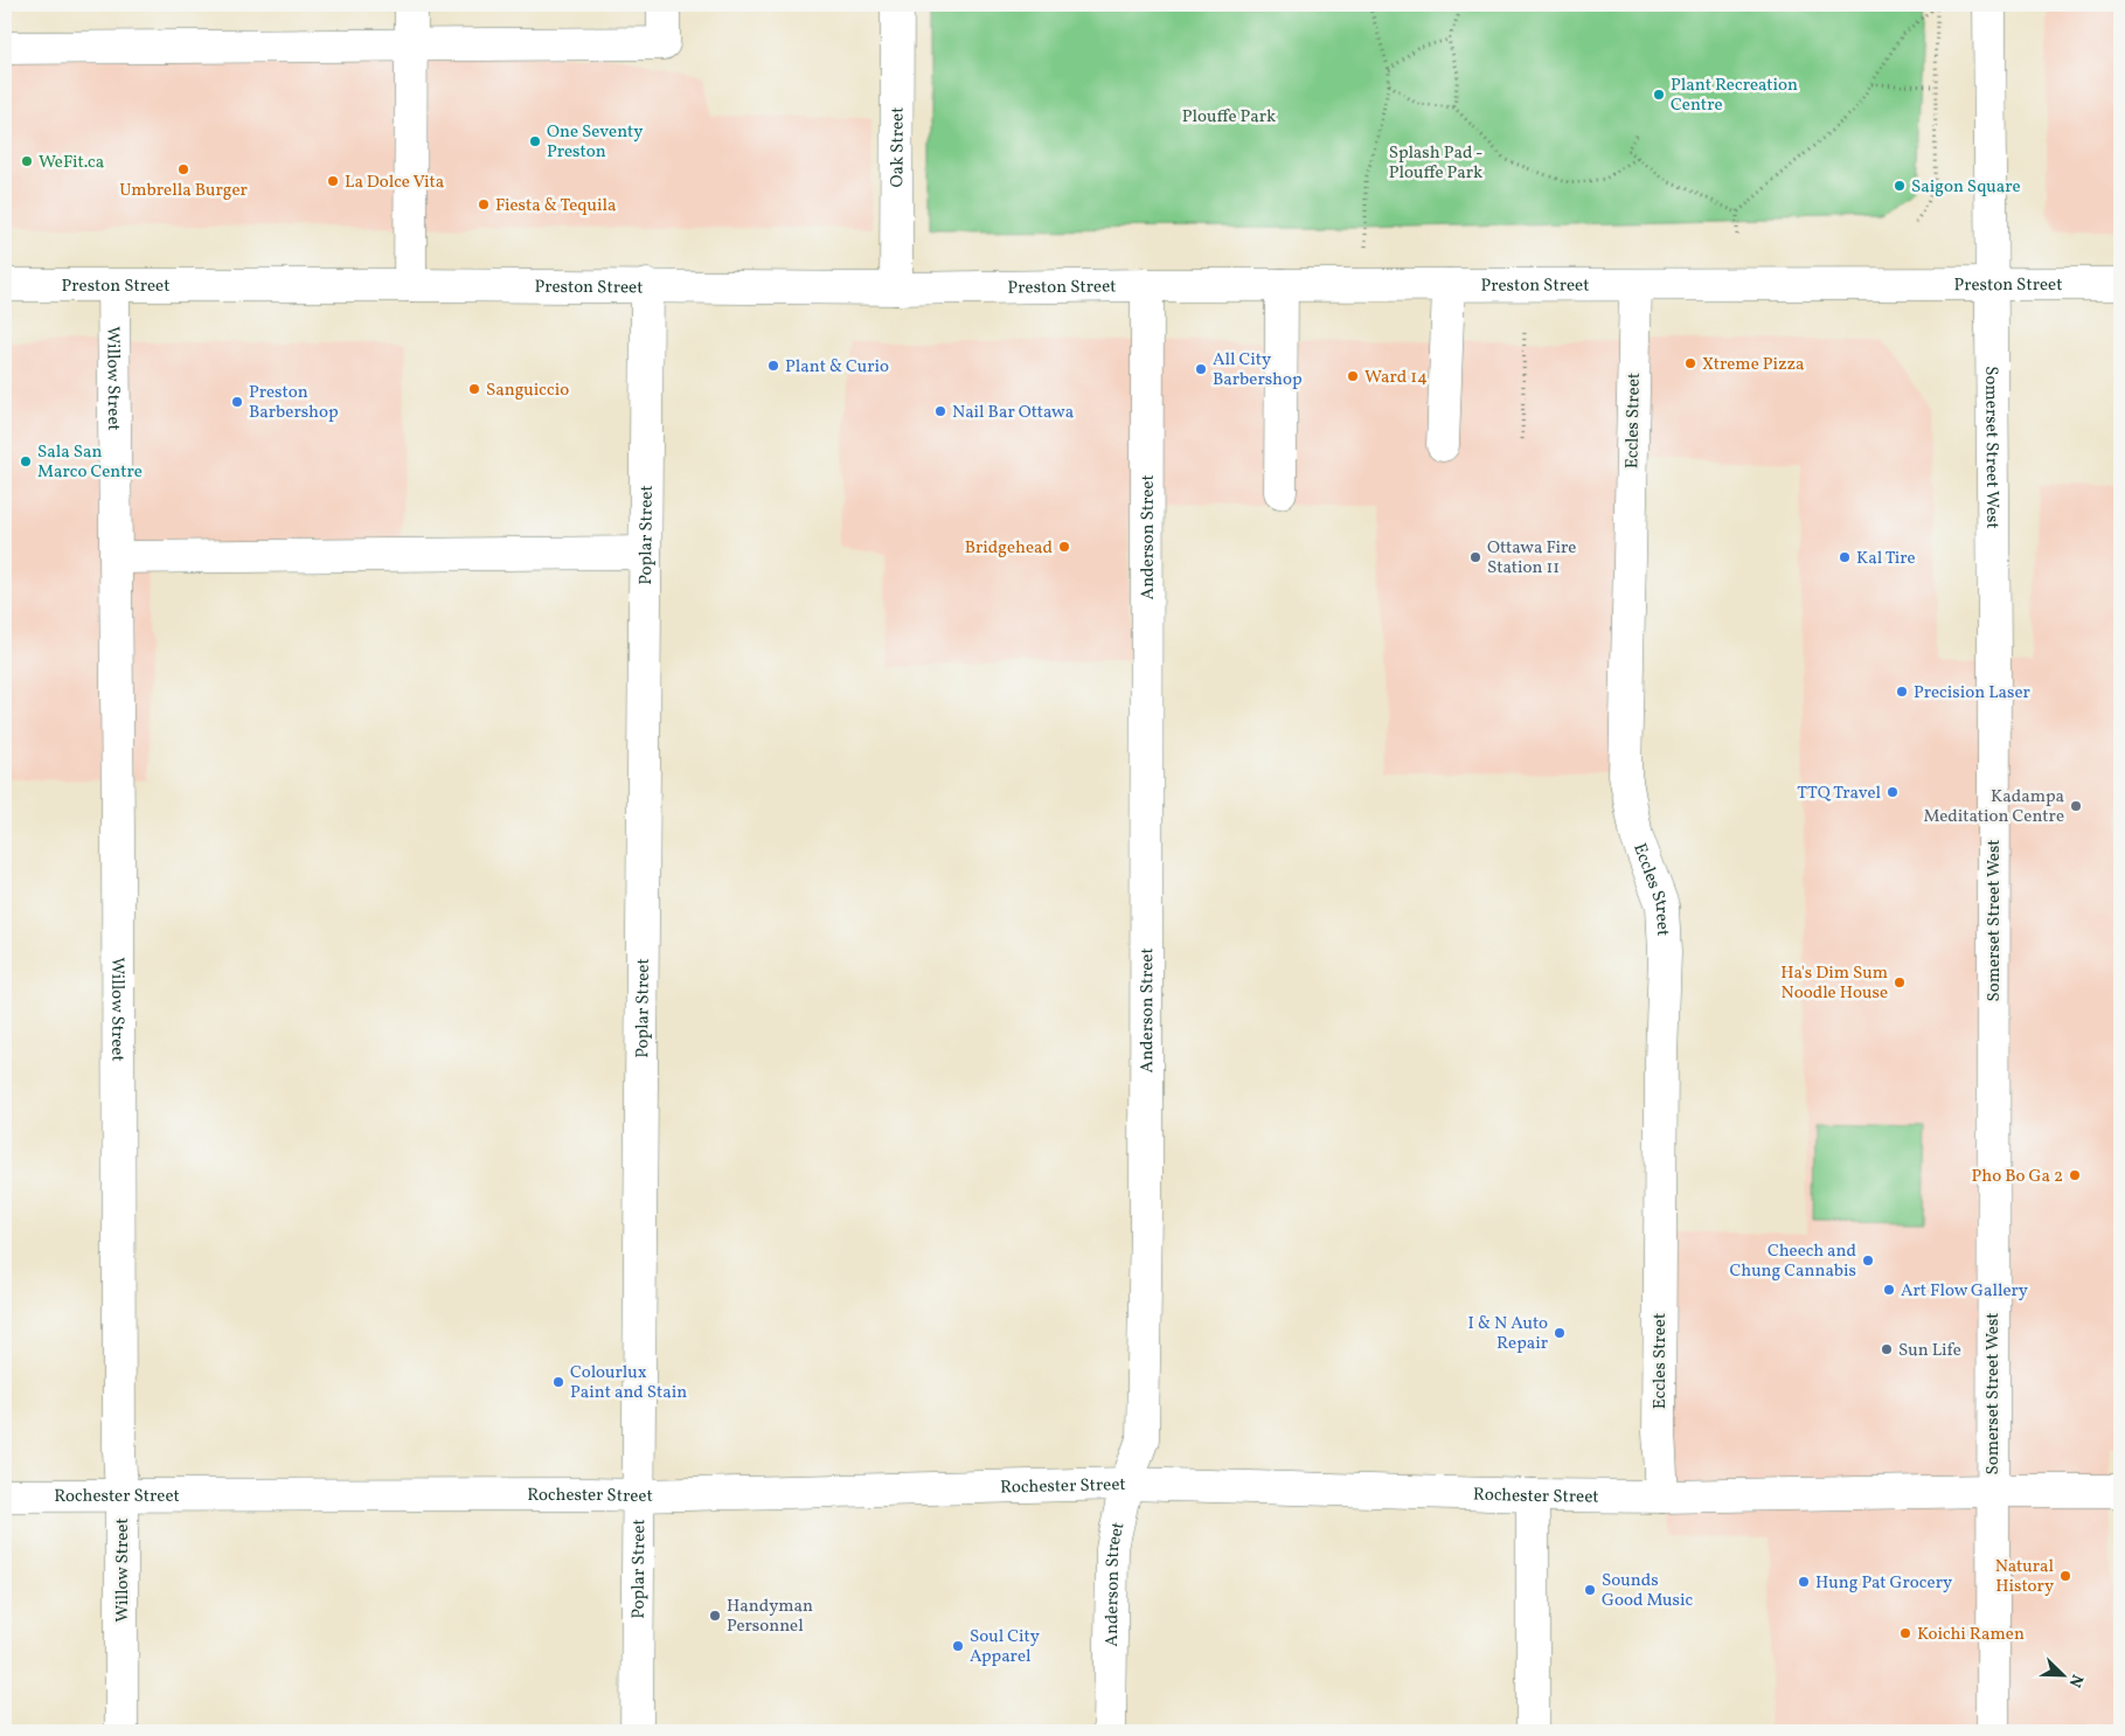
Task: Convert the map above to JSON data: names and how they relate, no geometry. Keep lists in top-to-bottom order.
{
  "streets": {
    "street": [
      "Oak Street",
      "Preston Street",
      "Willow Street",
      "Eccles Street",
      "Somerset Street West",
      "Poplar Street",
      "Anderson Street",
      "Rochester Street"
    ]
  },
  "crossings": [
    ["Oak Street", "Preston Street"],
    ["Preston Street", "Willow Street"],
    ["Preston Street", "Eccles Street"],
    ["Preston Street", "Somerset Street West"],
    ["Preston Street", "Poplar Street"],
    ["Preston Street", "Anderson Street"],
    ["Willow Street", "Rochester Street"],
    ["Eccles Street", "Rochester Street"],
    ["Somerset Street West", "Rochester Street"],
    ["Poplar Street", "Rochester Street"],
    ["Anderson Street", "Rochester Street"]
  ],
  "parks": ["Plouffe Park", "Splash Pad - Plouffe Park"],
  "places": [
    "Plant Recreation Centre",
    "One Seventy Preston",
    "WeFit.ca",
    "Umbrella Burger",
    "La Dolce Vita",
    "Saigon Square",
    "Fiesta & Tequila",
    "Xtreme Pizza",
    "Plant & Curio",
    "All City Barbershop",
    "Ward 14",
    "Sanguiccio",
    "Preston Barbershop",
    "Nail Bar Ottawa",
    "Sala San Marco Centre",
    "Bridgehead",
    "Ottawa Fire Station 11",
    "Kal Tire",
    "Precision Laser",
    "TTQ Travel",
    "Kadampa Meditation Centre",
    "Ha's Dim Sum Noodle House",
    "Pho Bo Ga 2",
    "Cheech and Chung Cannabis",
    "Art Flow Gallery",
    "I & N Auto Repair",
    "Sun Life",
    "Colourlux Paint and Stain",
    "Natural History",
    "Hung Pat Grocery",
    "Sounds Good Music",
    "Handyman Personnel",
    "Koichi Ramen",
    "Soul City Apparel"
  ],
  "north": "bottom right"
}
